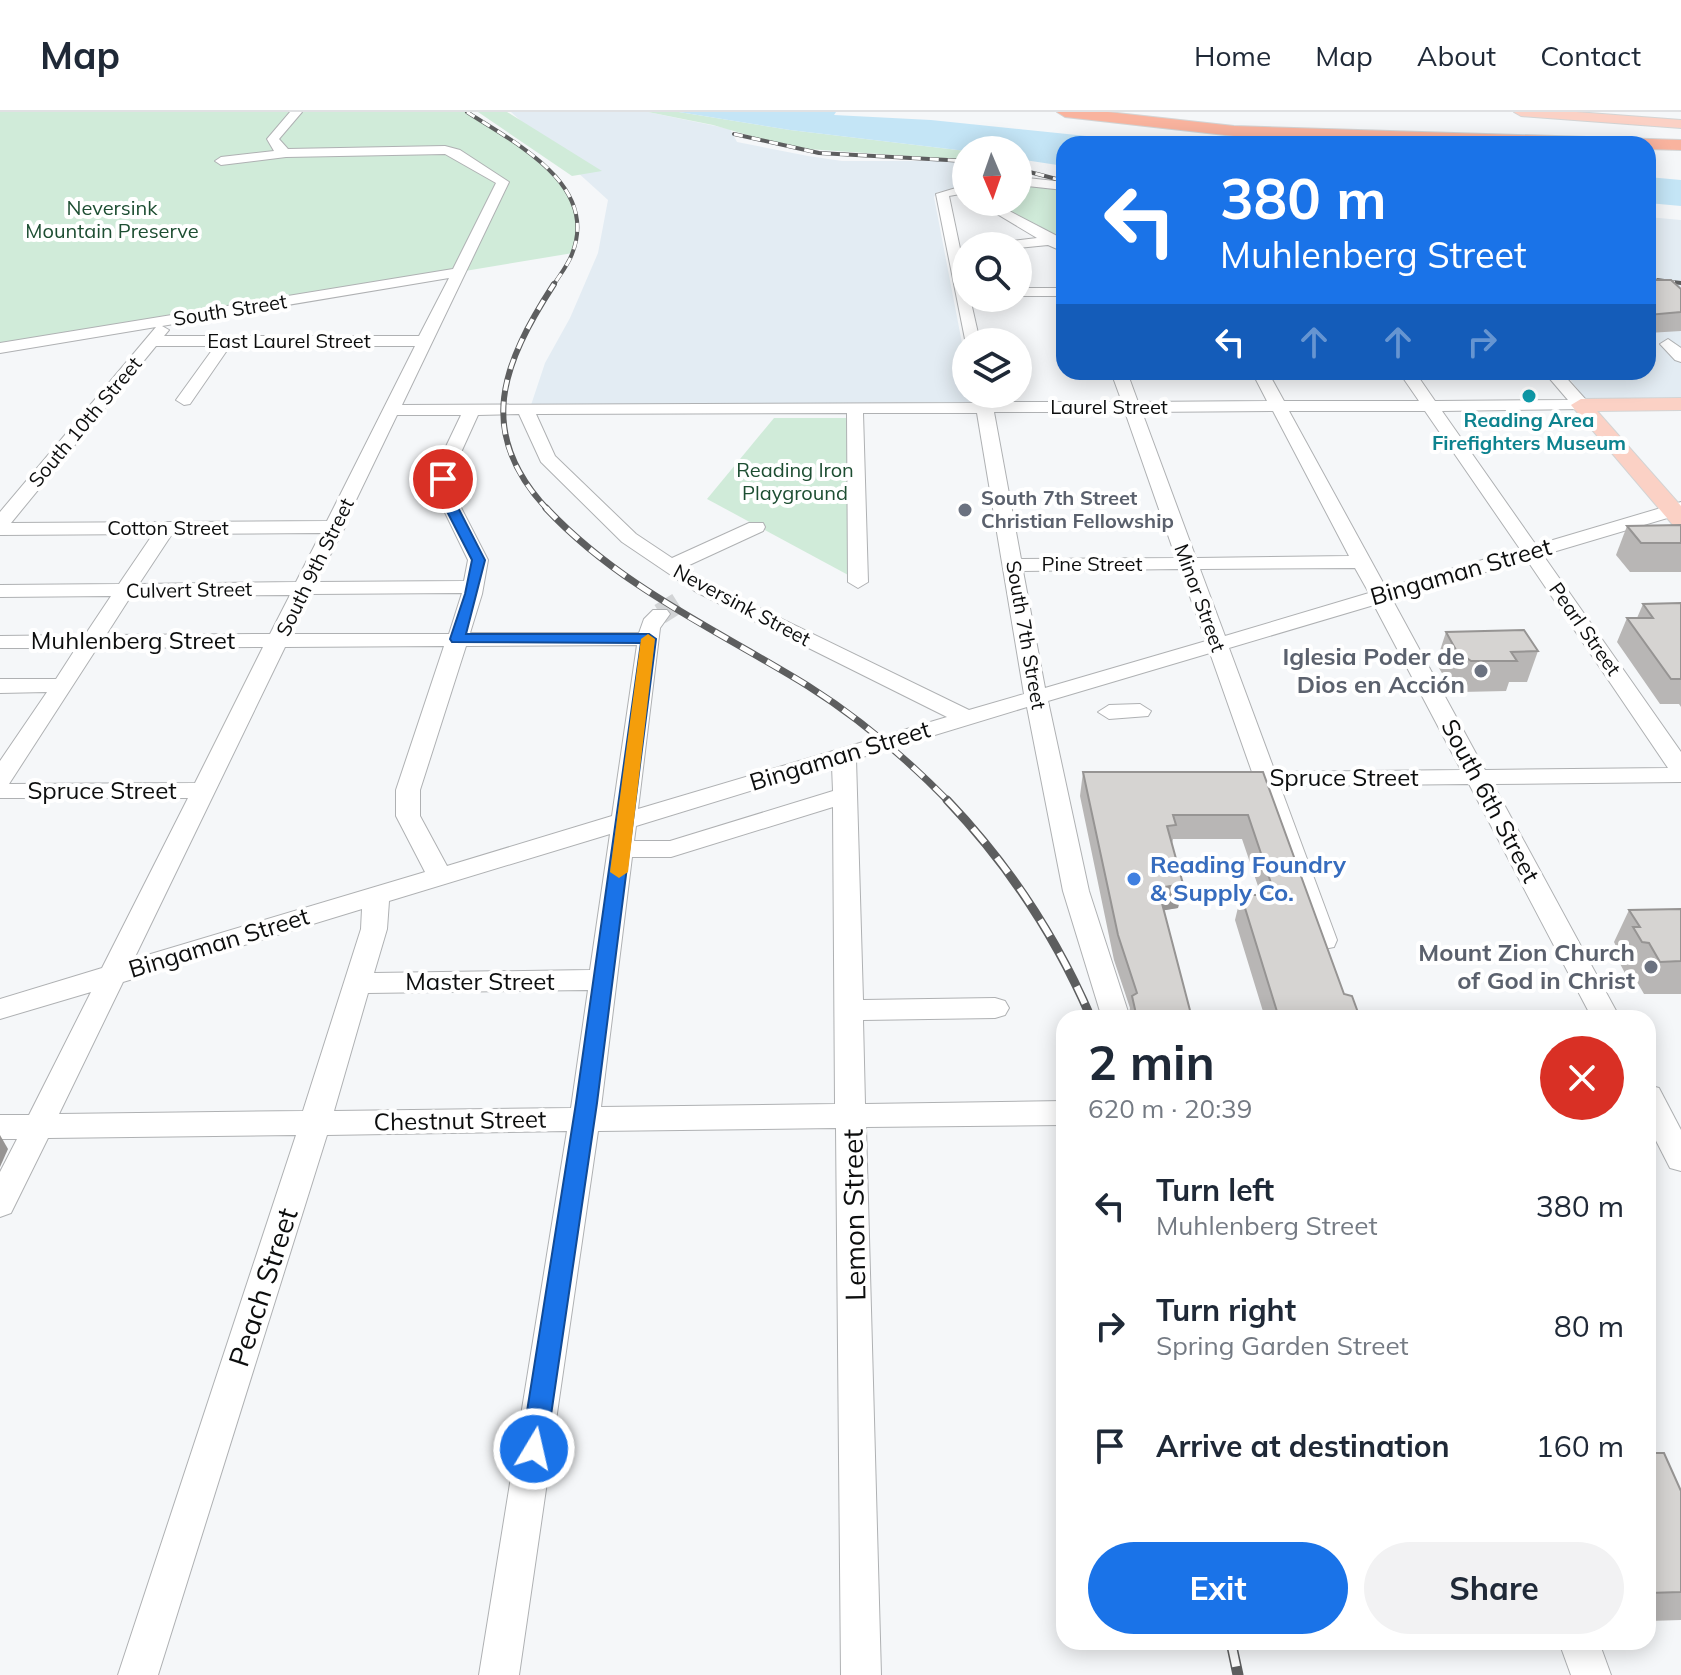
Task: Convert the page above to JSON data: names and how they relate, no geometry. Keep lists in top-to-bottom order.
{
  "streets": {
    "main road": ["Laurel Street"],
    "street": [
      "South Street",
      "East Laurel Street",
      "South 10th Street",
      "Cotton Street",
      "Pine Street",
      "South 9th Street",
      "Bingaman Street",
      "Culvert Street",
      "Minor Street",
      "Neversink Street",
      "Pearl Street",
      "South 7th Street",
      "Muhlenberg Street",
      "Spruce Street",
      "South 6th Street",
      "Master Street",
      "Chestnut Street",
      "Lemon Street",
      "Peach Street"
    ]
  },
  "crossings": [
    ["South Street", "South 10th Street"],
    ["South Street", "South 9th Street"],
    ["East Laurel Street", "South 10th Street"],
    ["East Laurel Street", "South 9th Street"],
    ["Laurel Street", "South 9th Street"],
    ["Laurel Street", "Minor Street"],
    ["Laurel Street", "Neversink Street"],
    ["Laurel Street", "Pearl Street"],
    ["Laurel Street", "South 6th Street"],
    ["South 10th Street", "Cotton Street"],
    ["Cotton Street", "South 9th Street"],
    ["Pine Street", "Minor Street"],
    ["Pine Street", "South 7th Street"],
    ["Pine Street", "South 6th Street"],
    ["South 9th Street", "Bingaman Street"],
    ["South 9th Street", "Culvert Street"],
    ["South 9th Street", "Muhlenberg Street"],
    ["South 9th Street", "Spruce Street"],
    ["South 9th Street", "Chestnut Street"],
    ["Bingaman Street", "Minor Street"],
    ["Bingaman Street", "Neversink Street"],
    ["Bingaman Street", "Pearl Street"],
    ["Bingaman Street", "South 7th Street"],
    ["Bingaman Street", "South 6th Street"],
    ["Bingaman Street", "Lemon Street"],
    ["Bingaman Street", "Peach Street"],
    ["Minor Street", "Spruce Street"],
    ["Spruce Street", "South 6th Street"],
    ["Master Street", "Peach Street"],
    ["Chestnut Street", "Lemon Street"],
    ["Chestnut Street", "Peach Street"]
  ],
  "parks": ["Neversink Mountain Preserve", "Reading Iron Playground"],
  "places": [
    "Reading Area Firefighters Museum",
    "South 7th Street Christian Fellowship",
    "Iglesia Poder de Dios en Acción",
    "Reading Foundry & Supply Co.",
    "Mount Zion Church of God in Christ"
  ],
  "north": "bottom",
  "page": {
    "header": "Map",
    "nav": [
      "Home",
      "Map",
      "About",
      "Contact"
    ],
    "turn": ["380 m", "Muhlenberg Street"],
    "heading": ["2 min", "620 m · 20:39"],
    "list": [
      {
        "name": "Turn left",
        "note": "Muhlenberg Street",
        "value": "380 m"
      },
      {
        "name": "Turn right",
        "note": "Spring Garden Street",
        "value": "80 m"
      },
      {
        "name": "Arrive at destination",
        "value": "160 m"
      }
    ],
    "buttons": ["Exit", "Share"]
  }
}
